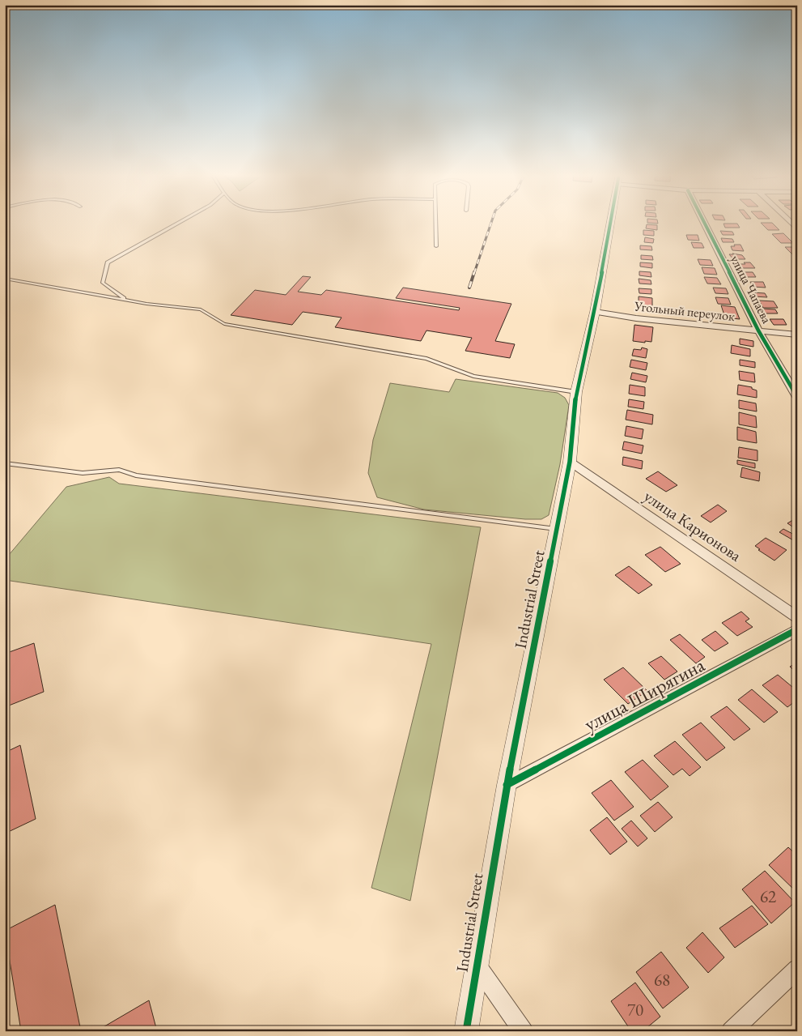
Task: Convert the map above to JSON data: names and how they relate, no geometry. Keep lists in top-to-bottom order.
{
  "streets": {
    "street": [
      "улица Чапаева",
      "Угольный переулок",
      "улица Карионова",
      "Industrial Street",
      "улица Ширягина"
    ]
  },
  "crossings": [
    ["улица Чапаева", "Угольный переулок"],
    ["Угольный переулок", "Industrial Street"],
    ["улица Карионова", "Industrial Street"],
    ["Industrial Street", "улица Ширягина"]
  ],
  "house_numbers": ["62", "68", "70"]
}
